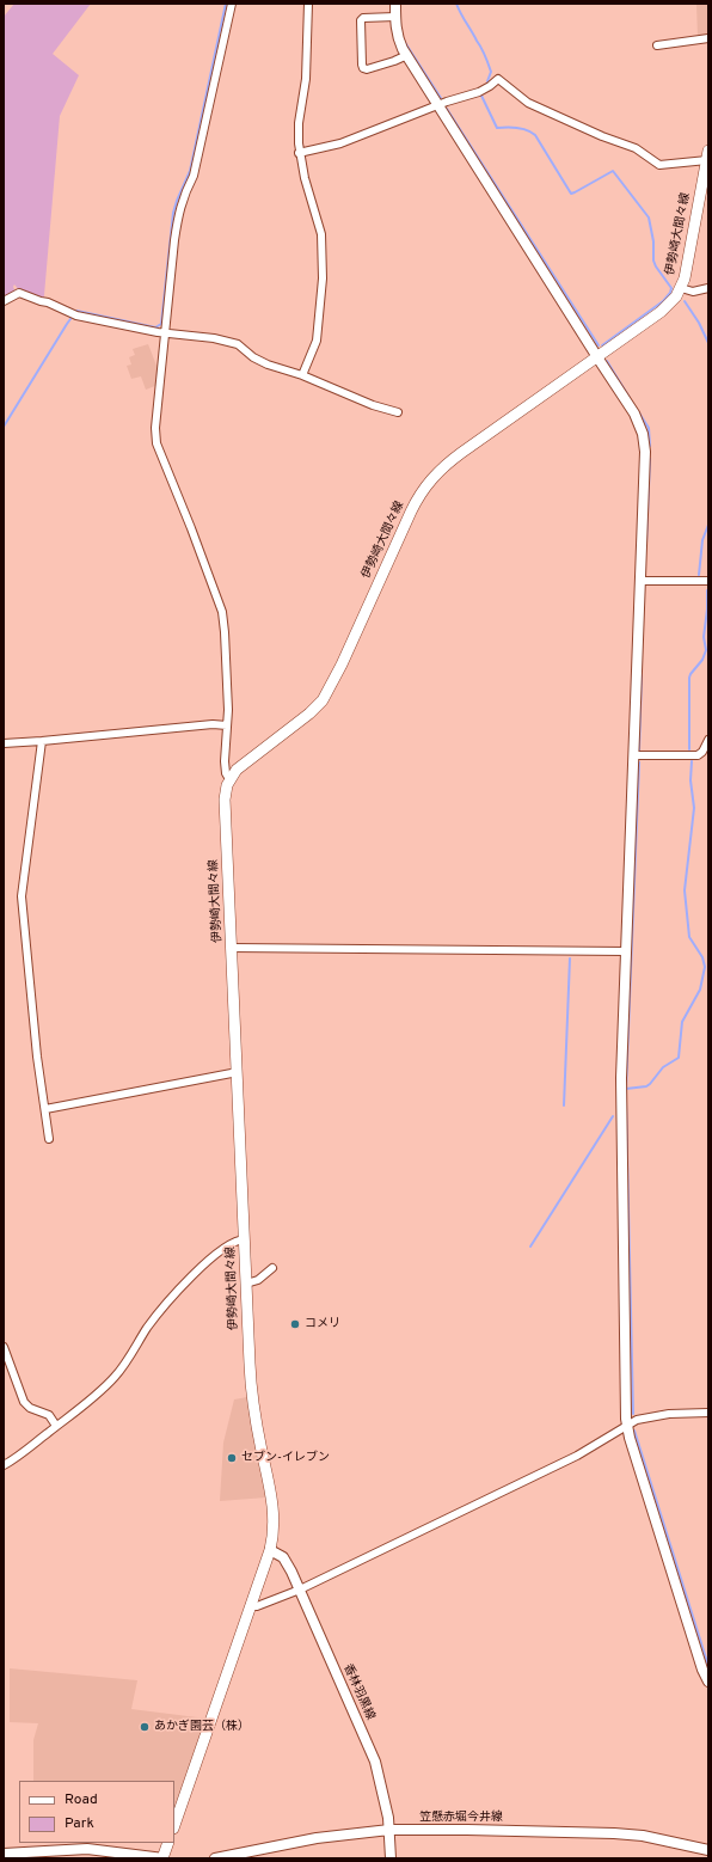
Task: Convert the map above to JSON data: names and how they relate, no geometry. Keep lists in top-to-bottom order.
{
  "streets": {
    "main road": ["伊勢崎大間々線"],
    "street": ["香林羽黒線", "笠懸赤堀今井線"]
  },
  "crossings": [
    ["伊勢崎大間々線", "香林羽黒線"],
    ["香林羽黒線", "笠懸赤堀今井線"]
  ],
  "places": ["コメリ", "セブン-イレブン", "あかぎ園芸（株）"],
  "legend": ["Road", "Park"]
}
